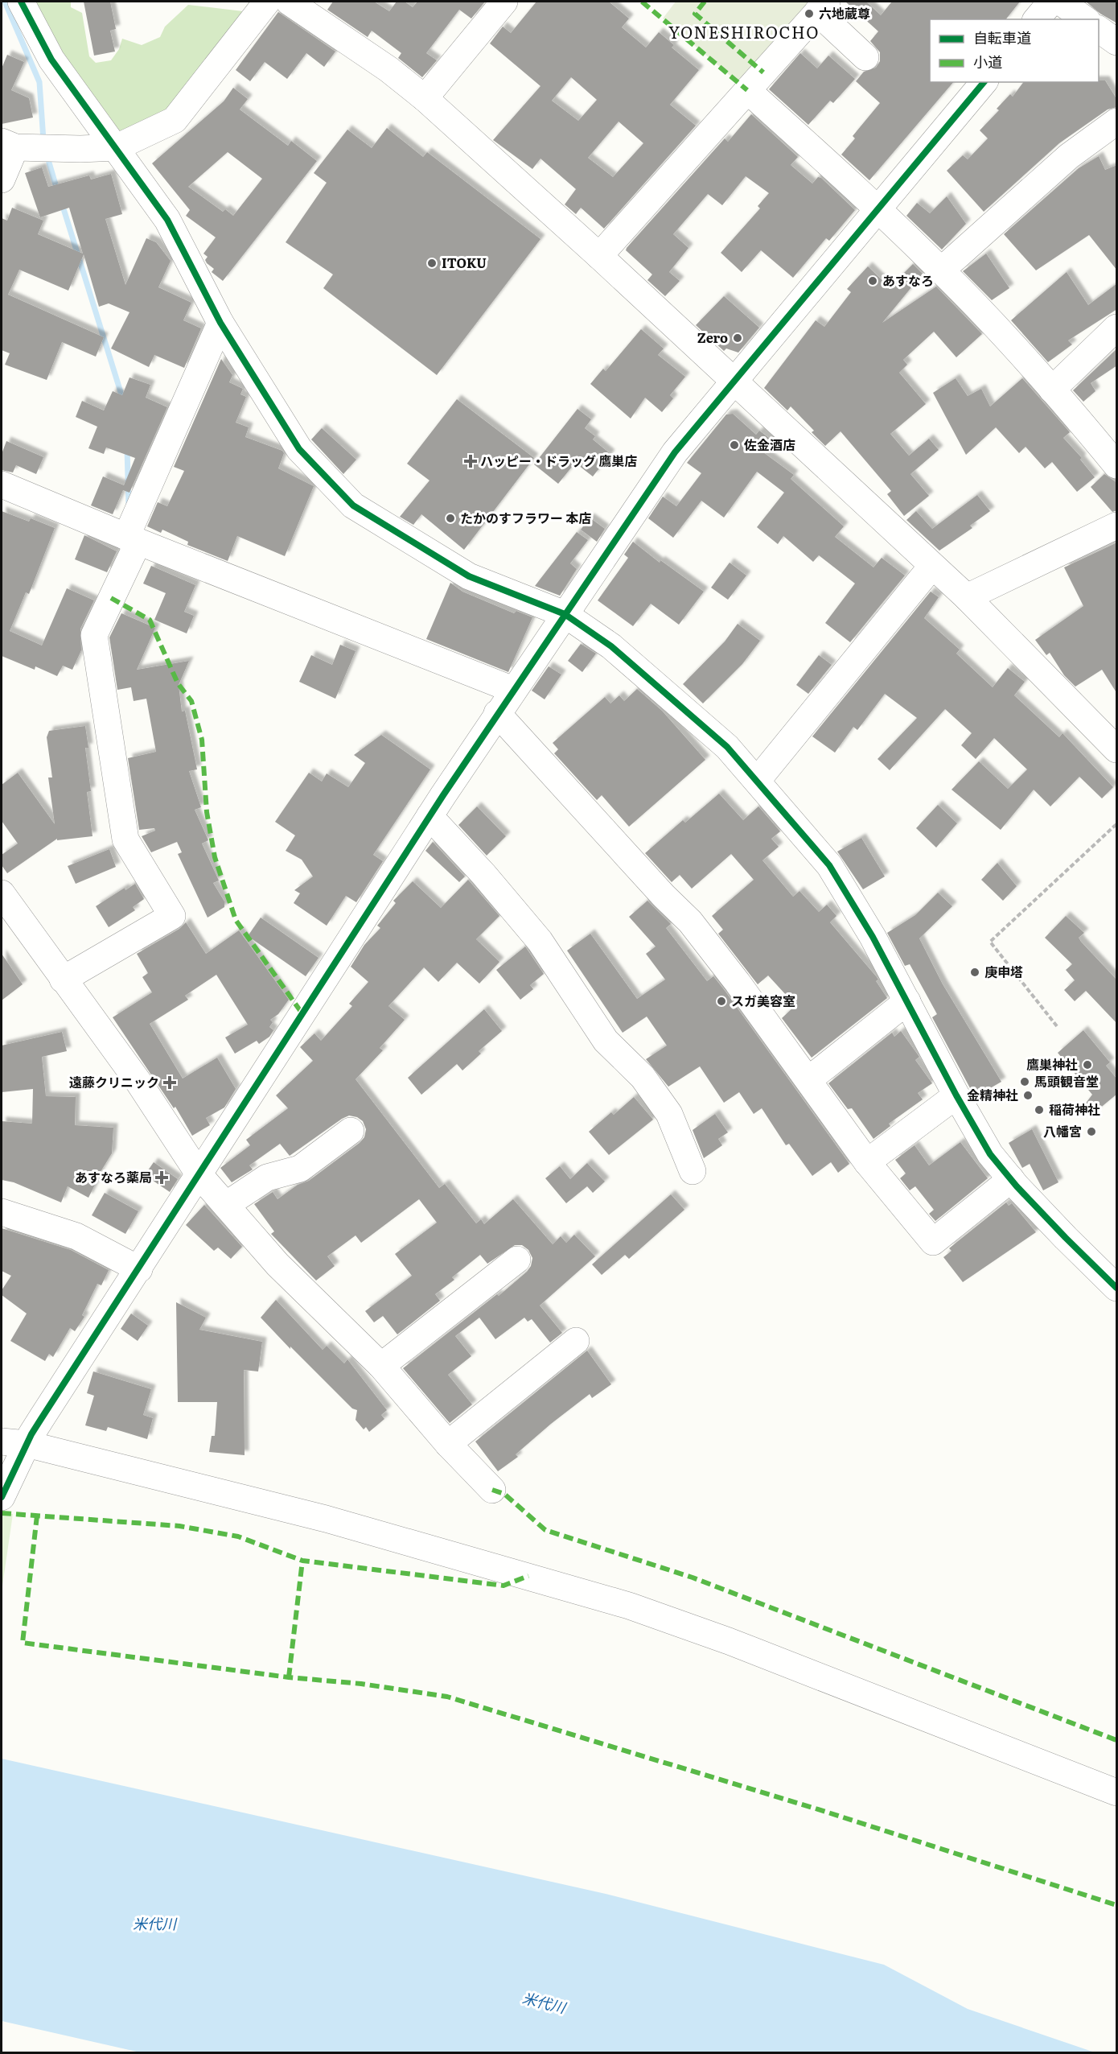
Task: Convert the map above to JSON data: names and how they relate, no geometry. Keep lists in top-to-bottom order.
{
  "districts": ["YONESHIROCHO"],
  "water": ["米代川"],
  "places": {
    "other": [
      "六地蔵尊",
      "ITOKU",
      "あすなろ",
      "Zero",
      "佐金酒店",
      "たかのすフラワー 本店",
      "庚申塔",
      "スガ美容室",
      "鷹巣神社",
      "馬頭観音堂",
      "金精神社",
      "稲荷神社",
      "八幡宮"
    ],
    "health": ["ハッピー・ドラッグ 鷹巣店", "遠藤クリニック", "あすなろ薬局"]
  },
  "legend": ["自転車道", "小道"]
}
